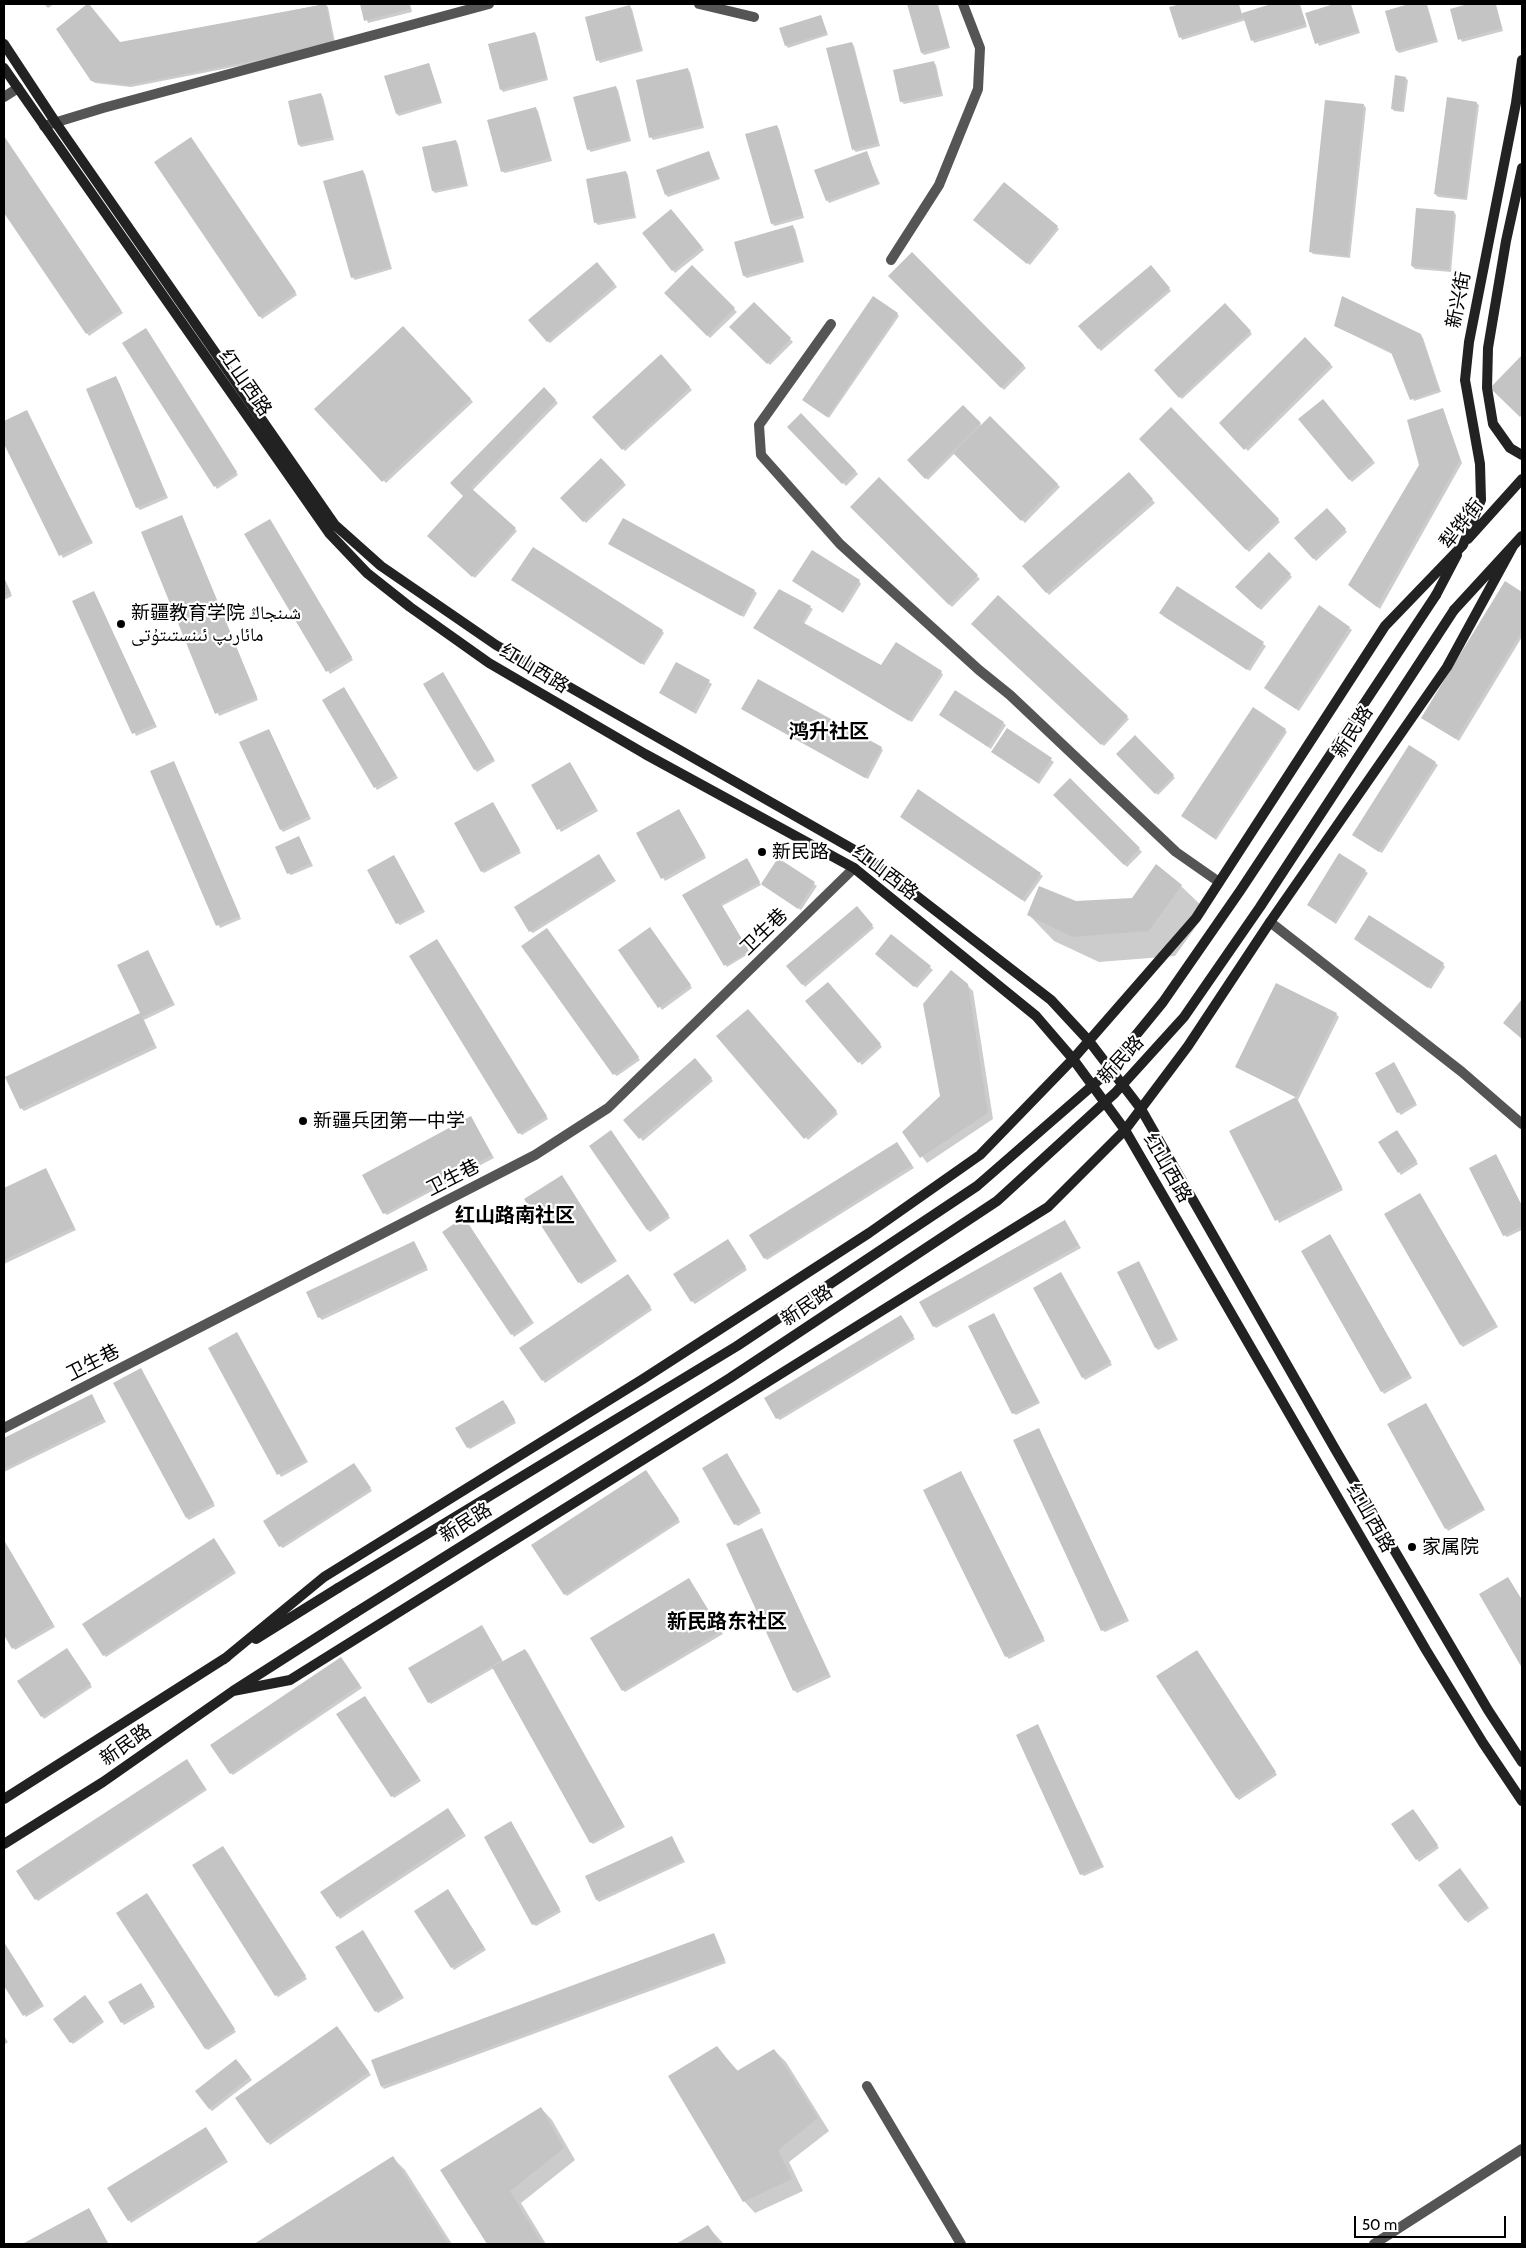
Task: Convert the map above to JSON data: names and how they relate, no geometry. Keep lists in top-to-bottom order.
{
  "streets": {
    "main road": [
      "新兴街",
      "红山西路",
      "犁铧街",
      "新民路"
    ],
    "street": ["卫生巷"]
  },
  "crossings": [
    ["新兴街", "犁铧街"],
    ["红山西路", "卫生巷"],
    ["犁铧街", "新民路"]
  ],
  "districts": ["鸿升社区", "红山路南社区", "新民路东社区"],
  "places": [
    "新疆教育学院 شىنجاڭ مائارىپ ئىنستىتۇتى",
    "新民路",
    "新疆兵团第一中学",
    "家属院"
  ],
  "scale_bar": "50 m"
}
